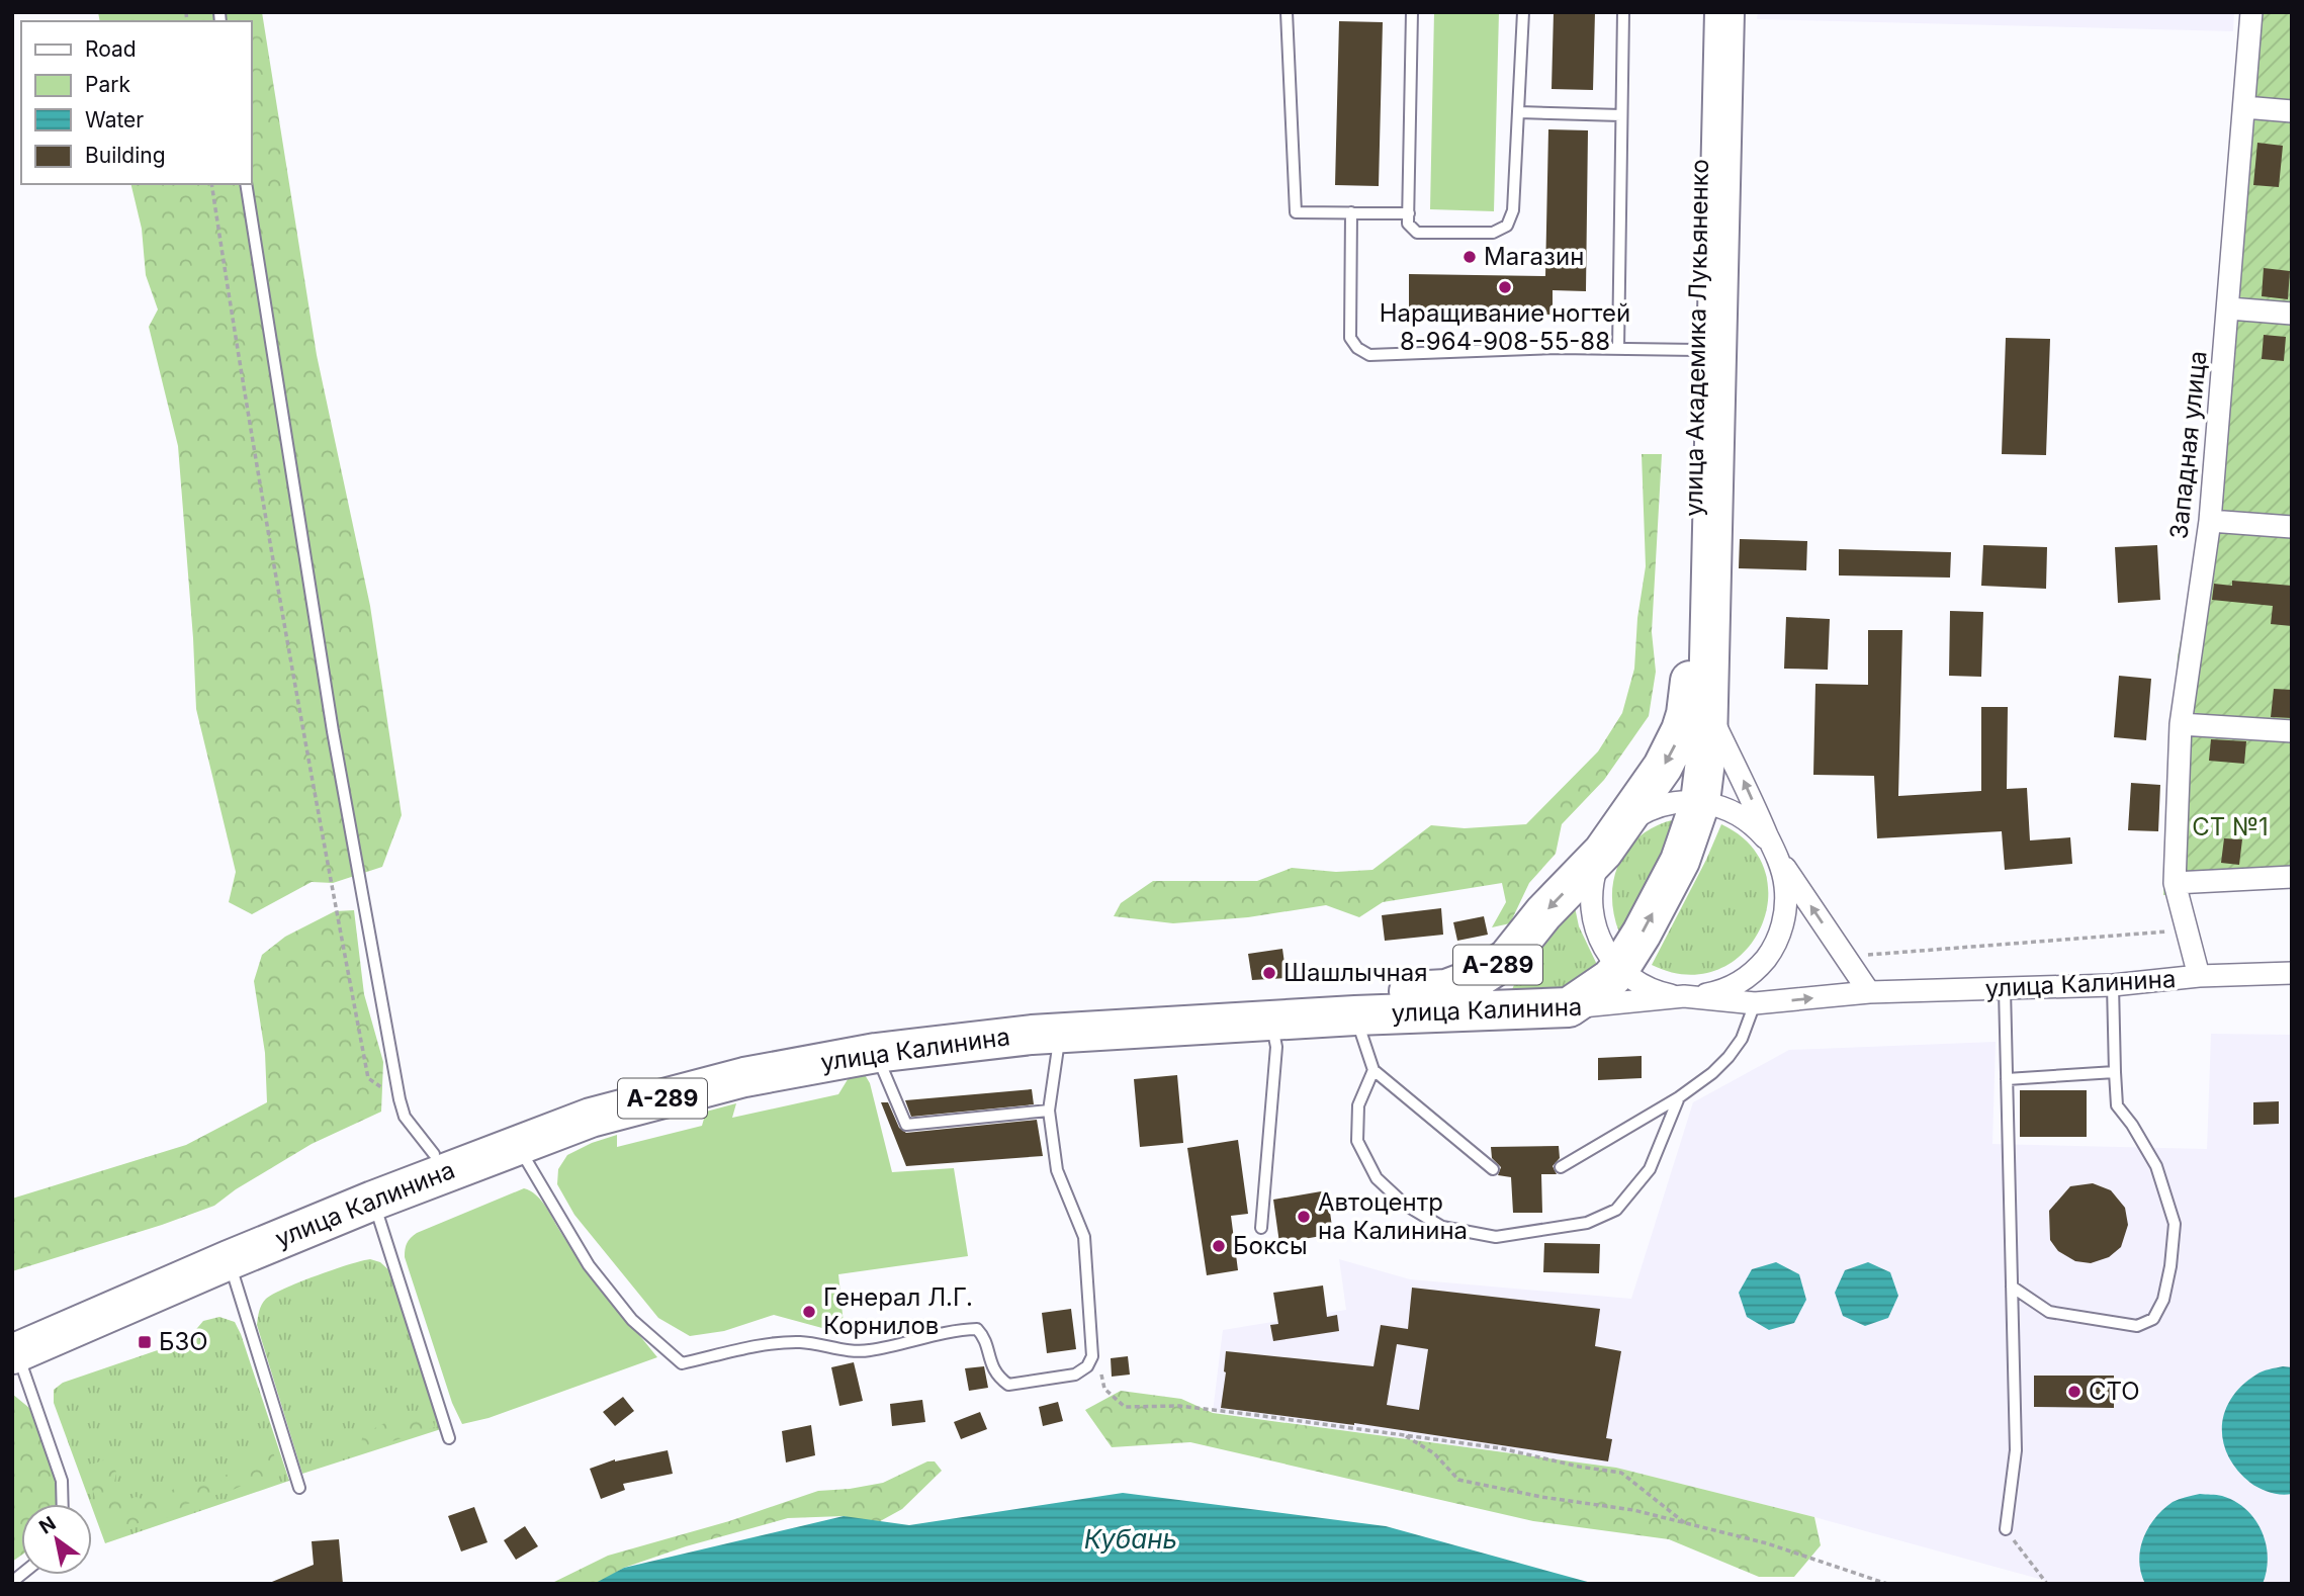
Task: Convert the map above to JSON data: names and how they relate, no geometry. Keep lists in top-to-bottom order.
{
  "streets": {
    "highway": ["улица Академика Лукьяненко", "А-289", "улица Калинина"],
    "street": ["Западная улица"]
  },
  "crossings": [
    ["улица Академика Лукьяненко", "улица Калинина"],
    ["Западная улица", "улица Калинина"],
    ["А-289", "улица Калинина"]
  ],
  "water": ["Кубань"],
  "parks": ["СТ №1"],
  "places": {
    "other": [
      "Магазин",
      "Наращивание ногтей 8-964-908-55-88",
      "Шашлычная",
      "Автоцентр на Калинина",
      "Боксы",
      "Генерал Л.Г. Корнилов",
      "СТО"
    ],
    "transit": ["БЗО"]
  },
  "legend": [
    "Road",
    "Park",
    "Water",
    "Building"
  ],
  "north": "top left"
}
